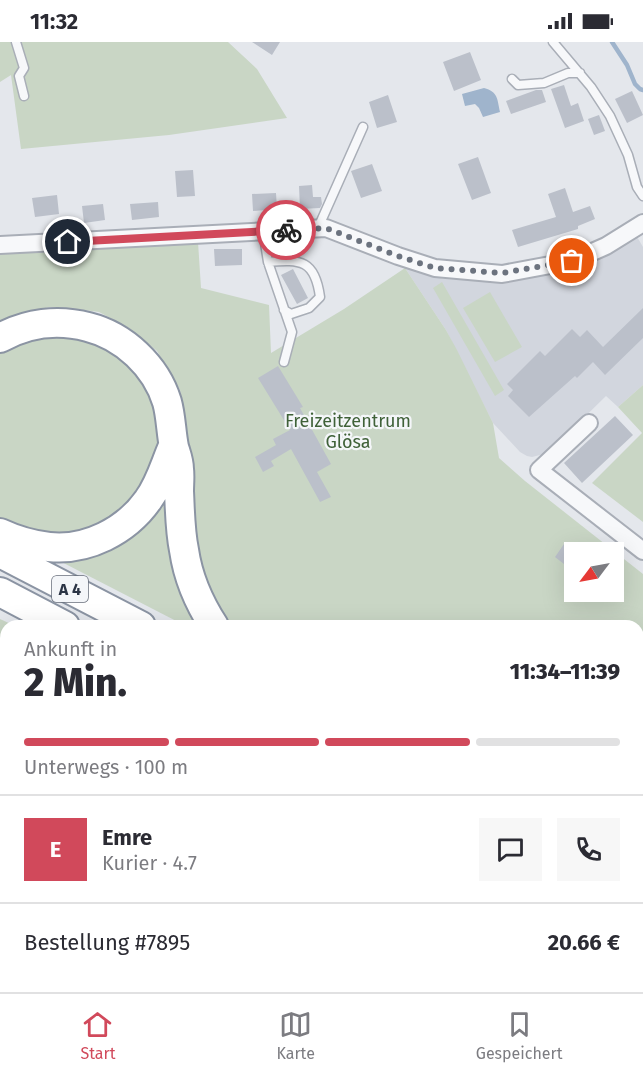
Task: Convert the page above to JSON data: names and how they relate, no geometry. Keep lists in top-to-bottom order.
{
  "streets": {
    "highway": ["A 4"]
  },
  "parks": ["Freizeitzentrum Glösa"],
  "north": "bottom left",
  "page": {
    "status": "11:32",
    "heading": ["2 Min.", "Ankunft in", "11:34–11:39"],
    "panel": [
      "Emre",
      "Kurier · 4.7",
      "Bestellung #7895",
      "20.66 €"
    ],
    "bar": "Unterwegs · 100 m",
    "round": "E",
    "tabs": ["Start", "Karte", "Gespeichert"]
  }
}
